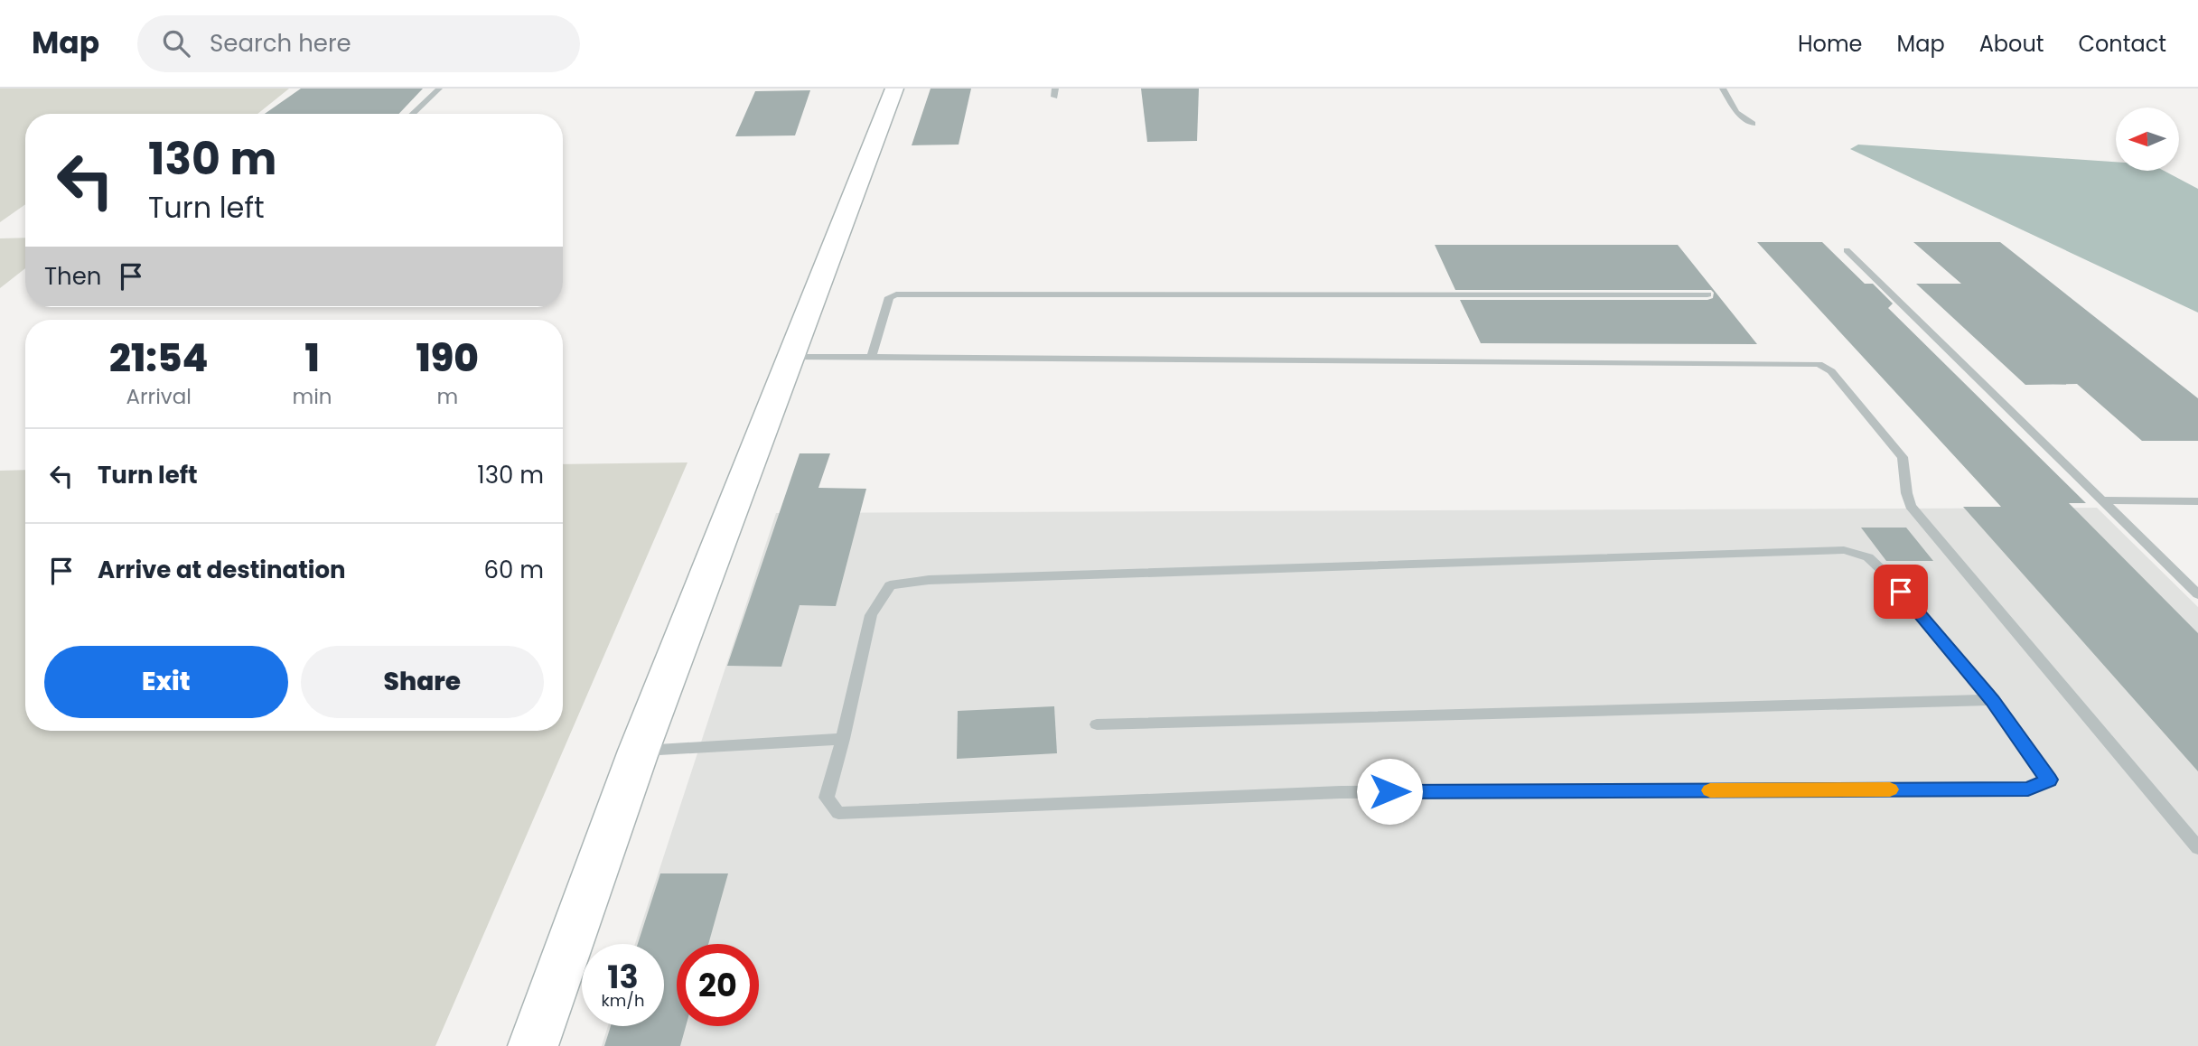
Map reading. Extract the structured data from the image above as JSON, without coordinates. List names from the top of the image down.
{
  "north": "left",
  "page": {
    "header": "Map",
    "search": "Search here",
    "nav": [
      "Home",
      "Map",
      "About",
      "Contact"
    ],
    "turn": ["130 m", "Turn left"],
    "then": "Then",
    "eta": [
      "21:54",
      "Arrival",
      "1",
      "min",
      "190",
      "m"
    ],
    "list": [
      {
        "name": "Turn left",
        "value": "130 m"
      },
      {
        "name": "Arrive at destination",
        "value": "60 m"
      }
    ],
    "buttons": ["Exit", "Share"],
    "speed": "13 km/h",
    "limit": "20"
  }
}
